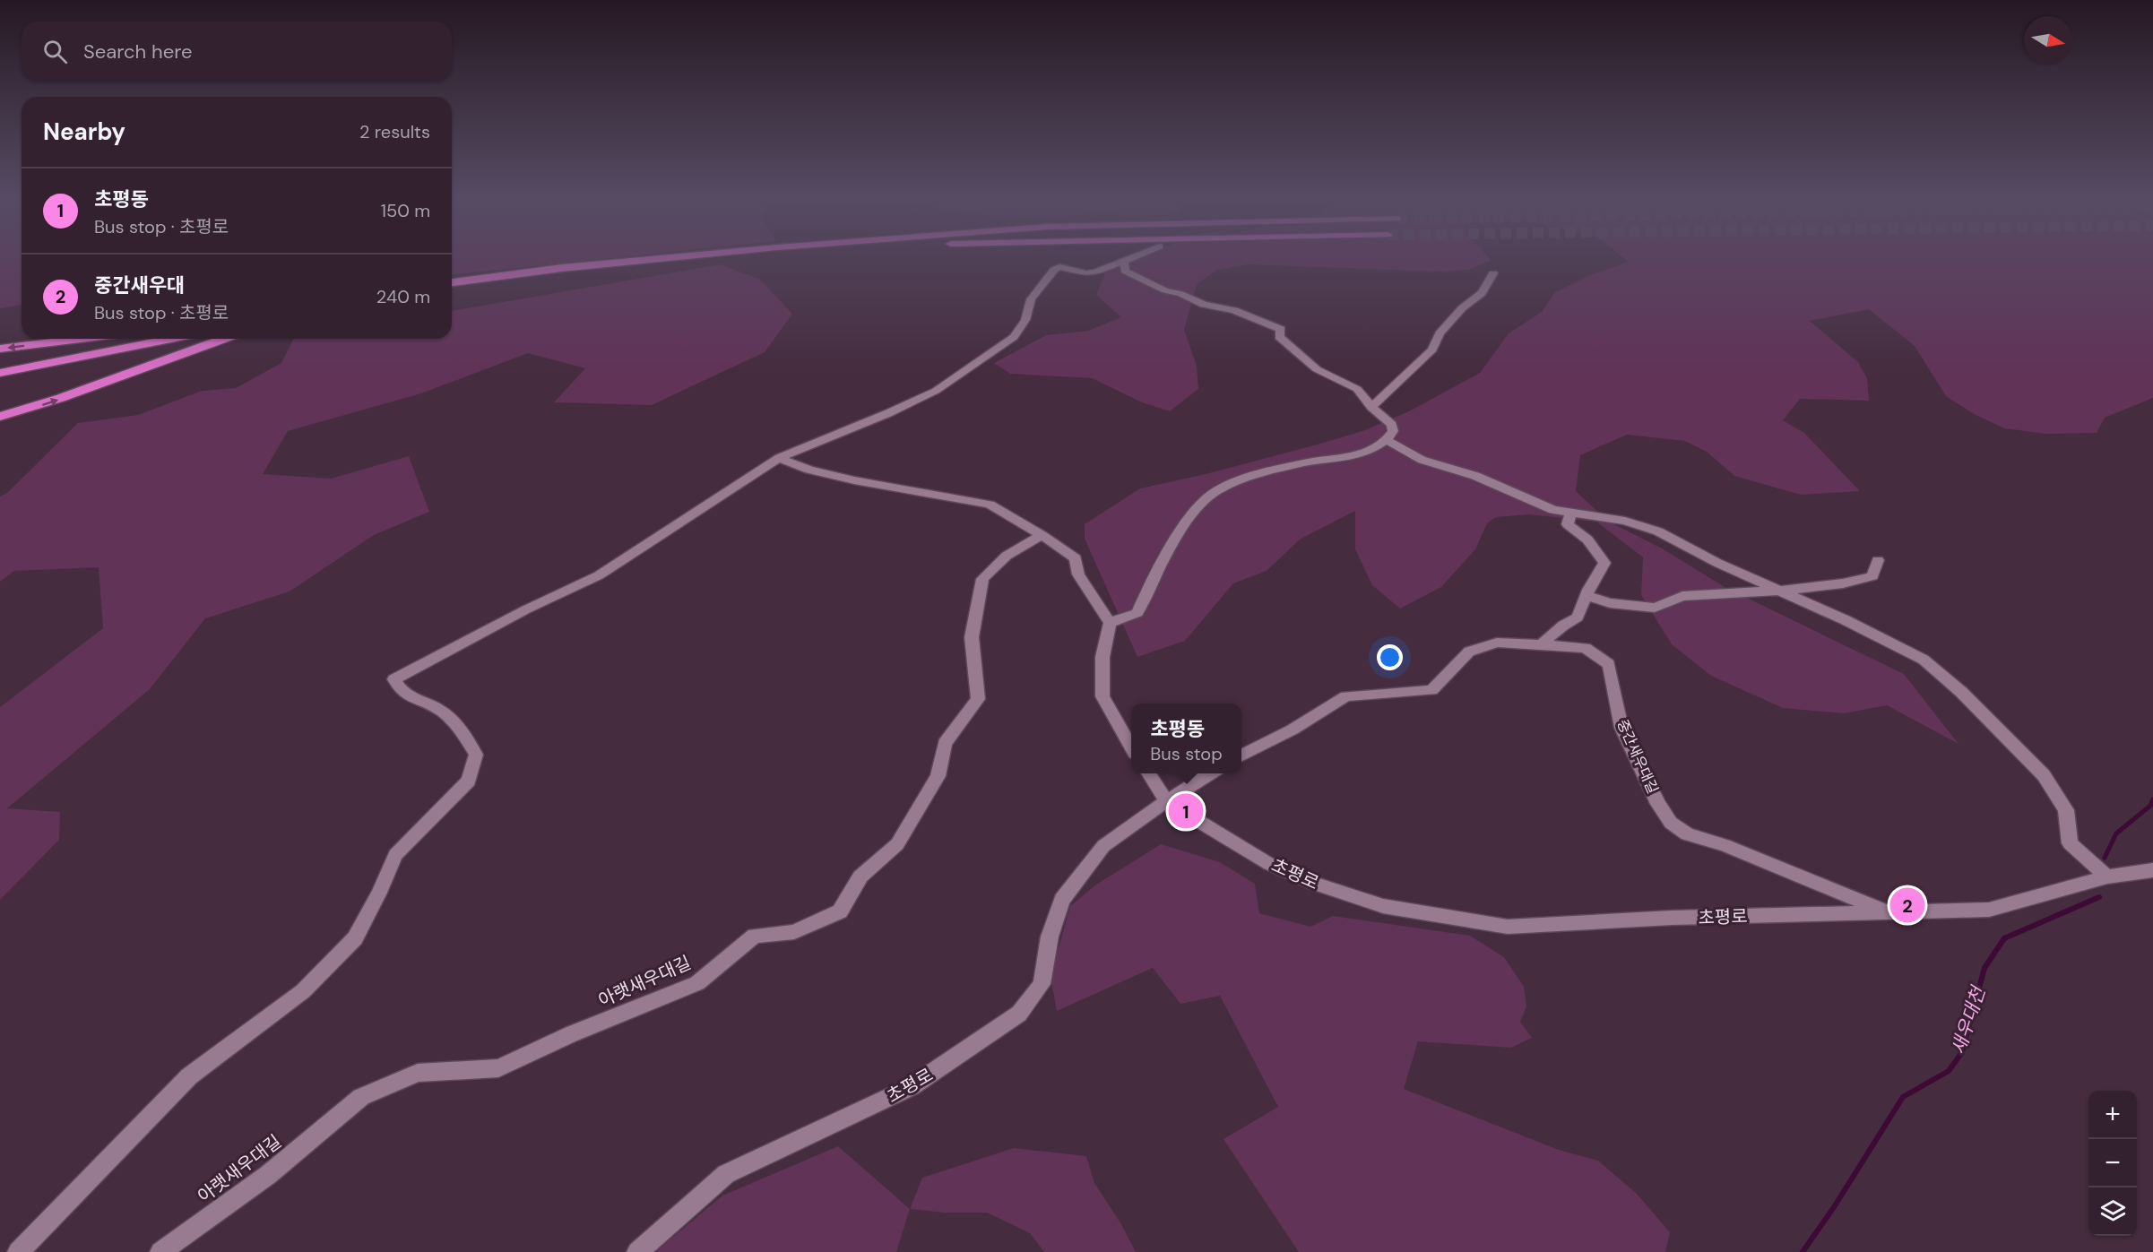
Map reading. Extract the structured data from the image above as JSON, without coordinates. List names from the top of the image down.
{
  "streets": {
    "street": ["중간새우대길", "초평로", "아랫새우대길"]
  },
  "crossings": [
    ["중간새우대길", "초평로"]
  ],
  "water": ["새우대천"],
  "north": "right",
  "page": {
    "search": "Search here",
    "heading": ["Nearby", "2 results"],
    "list": [
      {
        "mark": "1",
        "name": "초평동",
        "note": "Bus stop · 초평로",
        "value": "150 m"
      },
      {
        "mark": "2",
        "name": "중간새우대",
        "note": "Bus stop · 초평로",
        "value": "240 m"
      }
    ],
    "popup": ["초평동", "Bus stop"],
    "pins": ["1", "2"],
    "map_buttons": ["+", "−"]
  }
}
